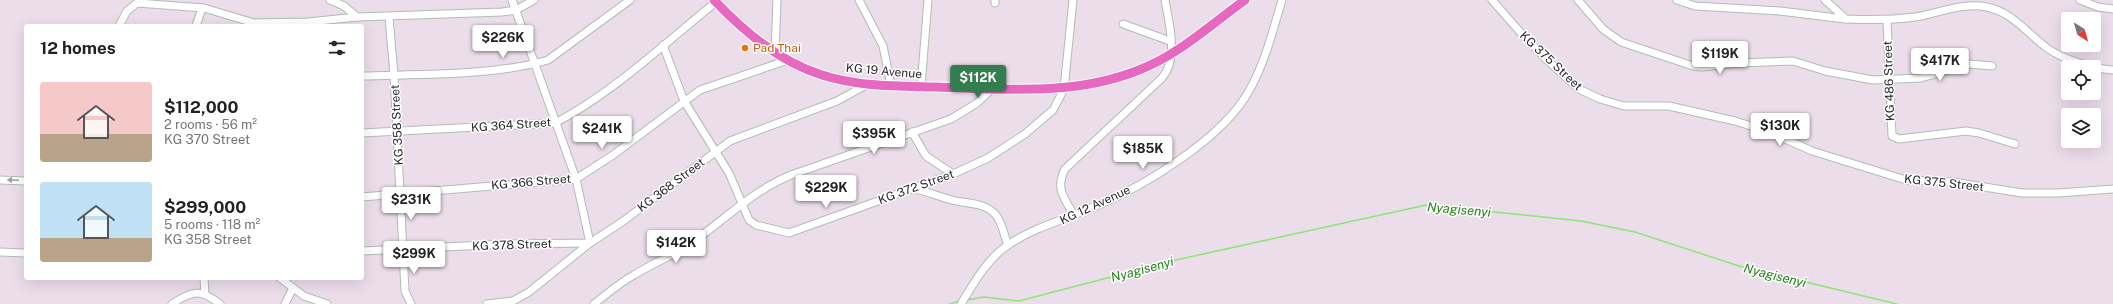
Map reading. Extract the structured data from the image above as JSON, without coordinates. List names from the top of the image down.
{
  "streets": {
    "main road": ["KG 19 Avenue"],
    "street": [
      "KG 375 Street",
      "KG 486 Street",
      "KG 358 Street",
      "KG 364 Street",
      "KG 366 Street",
      "KG 368 Street",
      "KG 372 Street",
      "KG 12 Avenue",
      "KG 378 Street"
    ]
  },
  "crossings": [
    ["KG 19 Avenue", "KG 364 Street"],
    ["KG 19 Avenue", "KG 366 Street"],
    ["KG 19 Avenue", "KG 368 Street"],
    ["KG 19 Avenue", "KG 372 Street"],
    ["KG 358 Street", "KG 364 Street"],
    ["KG 358 Street", "KG 366 Street"],
    ["KG 358 Street", "KG 378 Street"],
    ["KG 364 Street", "KG 372 Street"],
    ["KG 366 Street", "KG 372 Street"],
    ["KG 368 Street", "KG 372 Street"],
    ["KG 368 Street", "KG 378 Street"]
  ],
  "water": ["Nyagisenyi"],
  "places": ["Pad Thai"],
  "north": "bottom right",
  "page": {
    "heading": "12 homes",
    "price": [
      "$226K",
      "$119K",
      "$417K",
      "$112K",
      "$130K",
      "$241K",
      "$395K",
      "$185K",
      "$229K",
      "$231K",
      "$142K",
      "$299K"
    ],
    "list": [
      {
        "name": "$112,000",
        "note": "2 rooms · 56 m² · KG 370 Street"
      },
      {
        "name": "$299,000",
        "note": "5 rooms · 118 m² · KG 358 Street"
      }
    ]
  }
}
